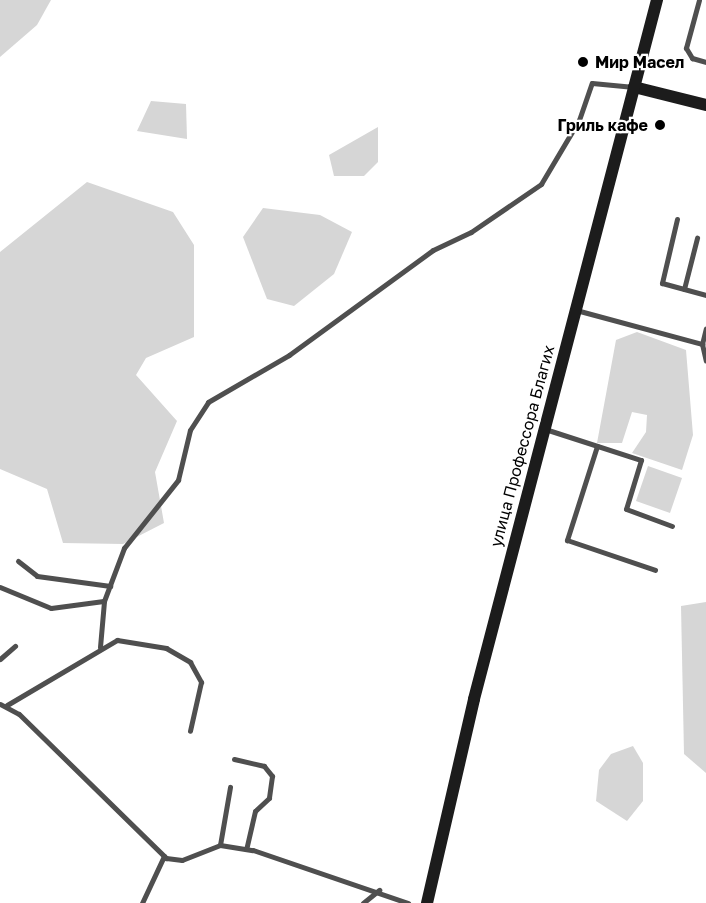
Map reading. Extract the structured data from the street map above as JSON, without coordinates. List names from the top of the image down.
{
  "streets": {
    "main road": ["улица Профессора Благих"]
  },
  "places": ["Мир Масел", "Гриль кафе"]
}
